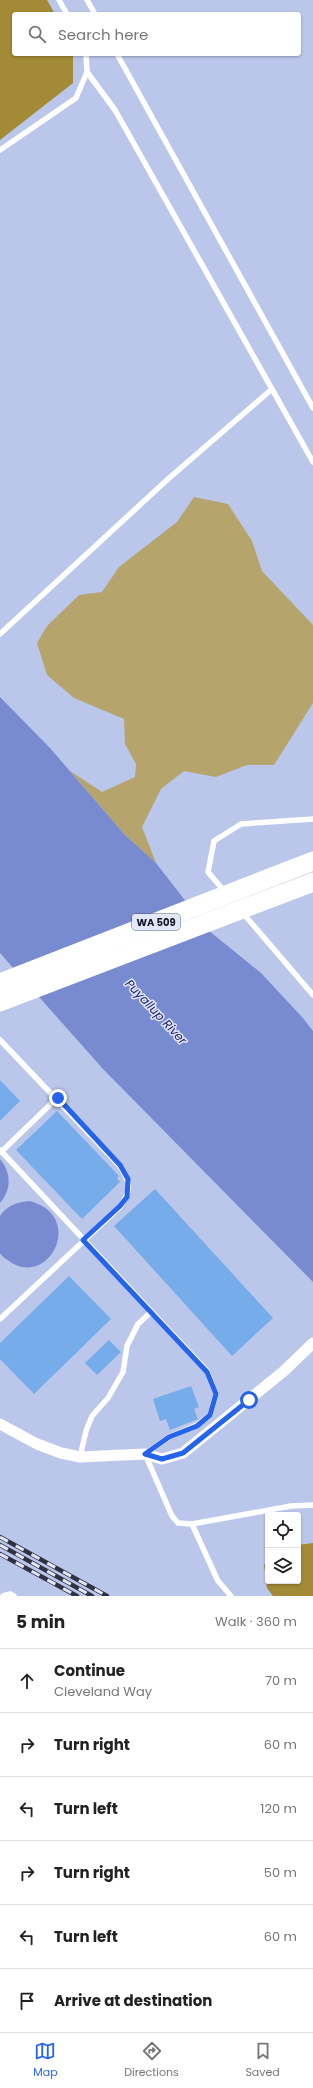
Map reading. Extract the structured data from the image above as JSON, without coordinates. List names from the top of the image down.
{
  "streets": {
    "highway": ["WA 509"]
  },
  "water": ["Puyallup River"],
  "page": {
    "search": "Search here",
    "heading": ["5 min", "Walk · 360 m"],
    "list": [
      ["Continue", "Cleveland Way", "70 m"],
      ["Turn right", "60 m"],
      ["Turn left", "120 m"],
      ["Turn right", "50 m"],
      ["Turn left", "60 m"],
      "Arrive at destination"
    ],
    "nav": ["Map", "Directions", "Saved"]
  }
}
